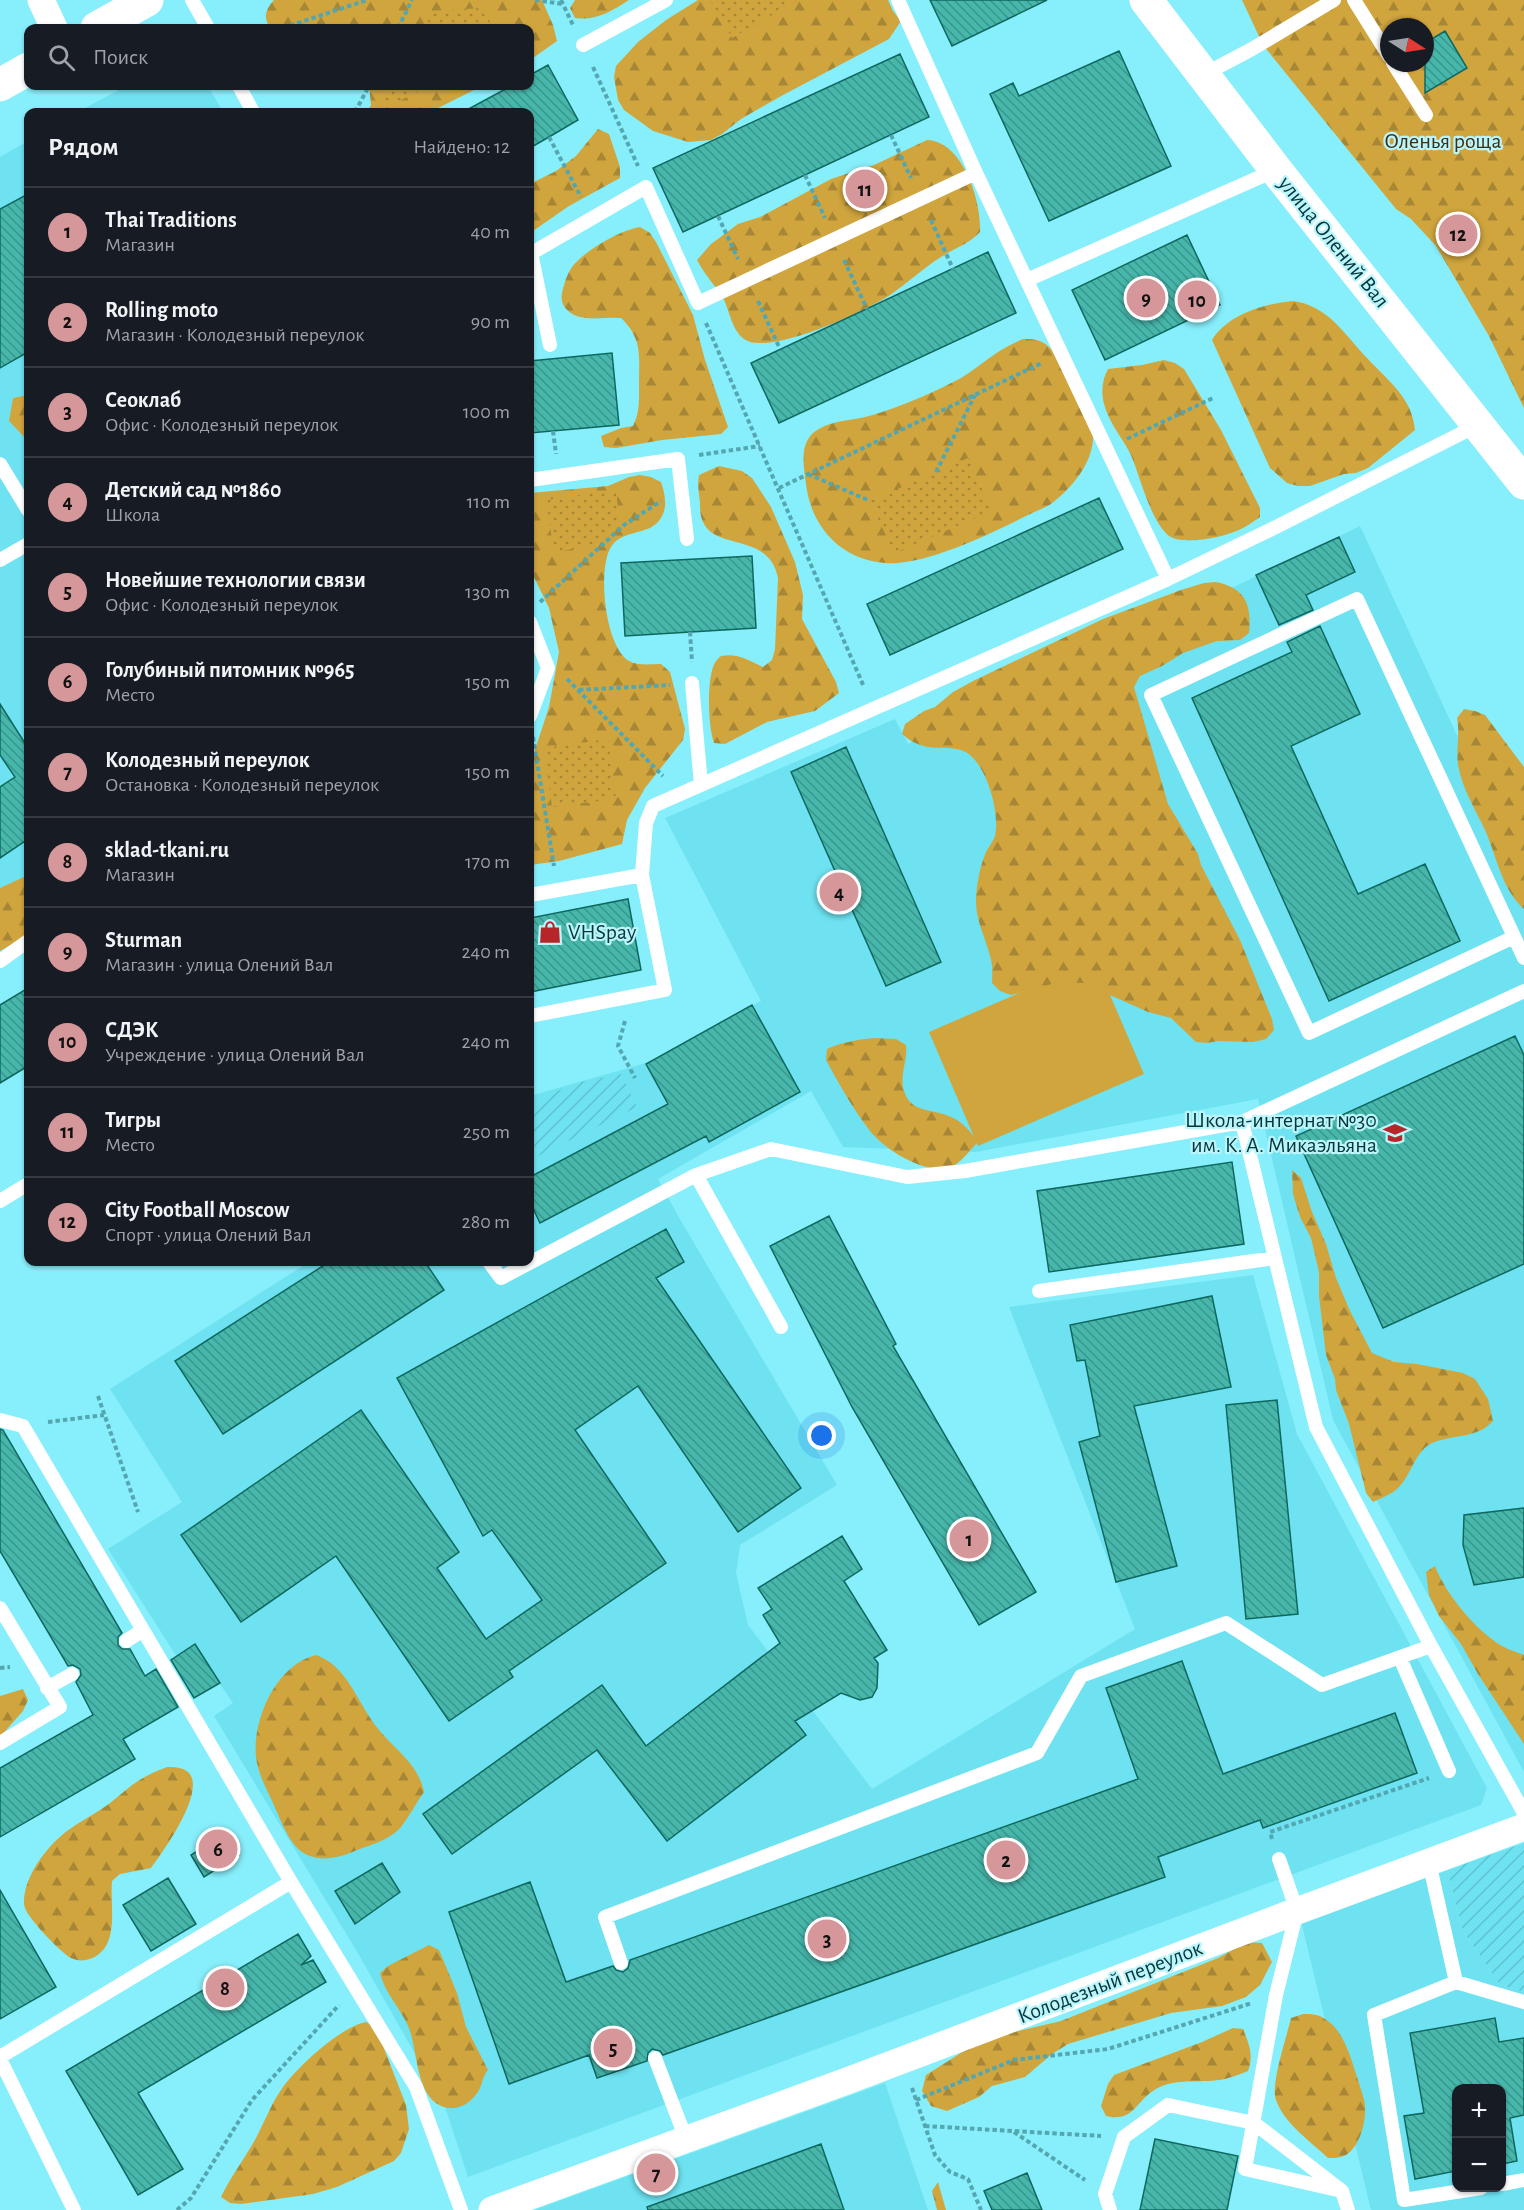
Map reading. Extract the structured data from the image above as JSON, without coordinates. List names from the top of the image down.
{
  "streets": {
    "main road": ["улица Олений Вал"],
    "street": ["Колодезный переулок"]
  },
  "parks": ["Оленья роща"],
  "places": {
    "shop": ["VHSpay"],
    "school or university": ["Школа-интернат №30 им. К. А. Микаэльяна"]
  },
  "north": "right",
  "page": {
    "search": "Поиск",
    "heading": ["Рядом", "Найдено: 12"],
    "pins": [
      "11",
      "12",
      "9",
      "10",
      "4",
      "1",
      "6",
      "2",
      "3",
      "8",
      "5",
      "7"
    ],
    "list": [
      {
        "mark": "1",
        "name": "Thai Traditions",
        "note": "Магазин",
        "value": "40 m"
      },
      {
        "mark": "2",
        "name": "Rolling moto",
        "note": "Магазин · Колодезный переулок",
        "value": "90 m"
      },
      {
        "mark": "3",
        "name": "Сеоклаб",
        "note": "Офис · Колодезный переулок",
        "value": "100 m"
      },
      {
        "mark": "4",
        "name": "Детский сад №1860",
        "note": "Школа",
        "value": "110 m"
      },
      {
        "mark": "5",
        "name": "Новейшие технологии связи",
        "note": "Офис · Колодезный переулок",
        "value": "130 m"
      },
      {
        "mark": "6",
        "name": "Голубиный питомник №965",
        "note": "Место",
        "value": "150 m"
      },
      {
        "mark": "7",
        "name": "Колодезный переулок",
        "note": "Остановка · Колодезный переулок",
        "value": "150 m"
      },
      {
        "mark": "8",
        "name": "sklad-tkani.ru",
        "note": "Магазин",
        "value": "170 m"
      },
      {
        "mark": "9",
        "name": "Sturman",
        "note": "Магазин · улица Олений Вал",
        "value": "240 m"
      },
      {
        "mark": "10",
        "name": "СДЭК",
        "note": "Учреждение · улица Олений Вал",
        "value": "240 m"
      },
      {
        "mark": "11",
        "name": "Тигры",
        "note": "Место",
        "value": "250 m"
      },
      {
        "mark": "12",
        "name": "City Football Moscow",
        "note": "Спорт · улица Олений Вал",
        "value": "280 m"
      }
    ],
    "map_buttons": ["+", "−"]
  }
}
